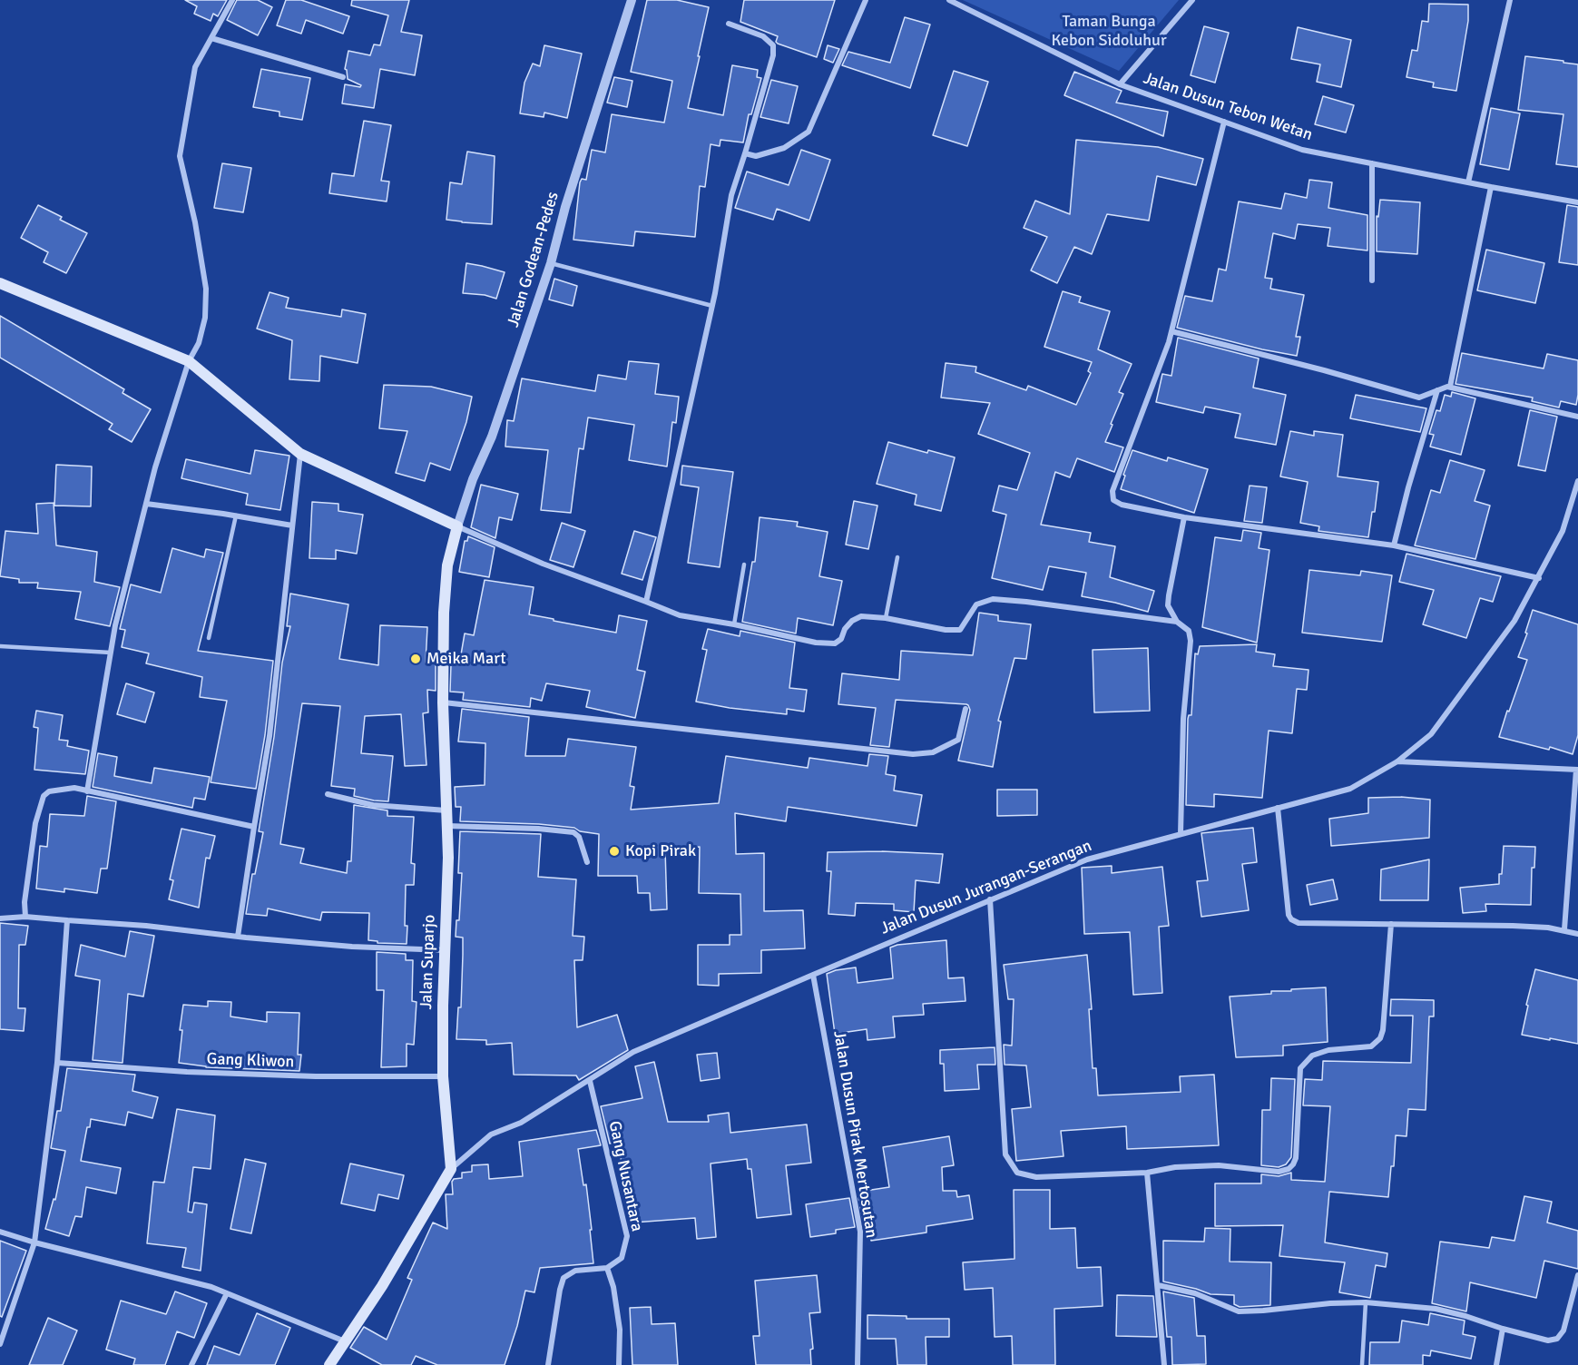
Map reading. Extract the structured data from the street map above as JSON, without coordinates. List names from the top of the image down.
{
  "streets": {
    "main road": ["Jalan Suparjo"],
    "street": [
      "Jalan Dusun Tebon Wetan",
      "Jalan Godean-Pedes",
      "Jalan Dusun Jurangan-Serangan",
      "Gang Kliwon",
      "Jalan Dusun Pirak Mertosutan",
      "Gang Nusantara"
    ]
  },
  "crossings": [
    ["Jalan Godean-Pedes", "Jalan Suparjo"],
    ["Jalan Dusun Jurangan-Serangan", "Jalan Suparjo"],
    ["Jalan Dusun Jurangan-Serangan", "Jalan Dusun Pirak Mertosutan"],
    ["Jalan Dusun Jurangan-Serangan", "Gang Nusantara"],
    ["Jalan Suparjo", "Gang Kliwon"]
  ],
  "parks": ["Taman Bunga Kebon Sidoluhur"],
  "places": ["Meika Mart", "Kopi Pirak"]
}
